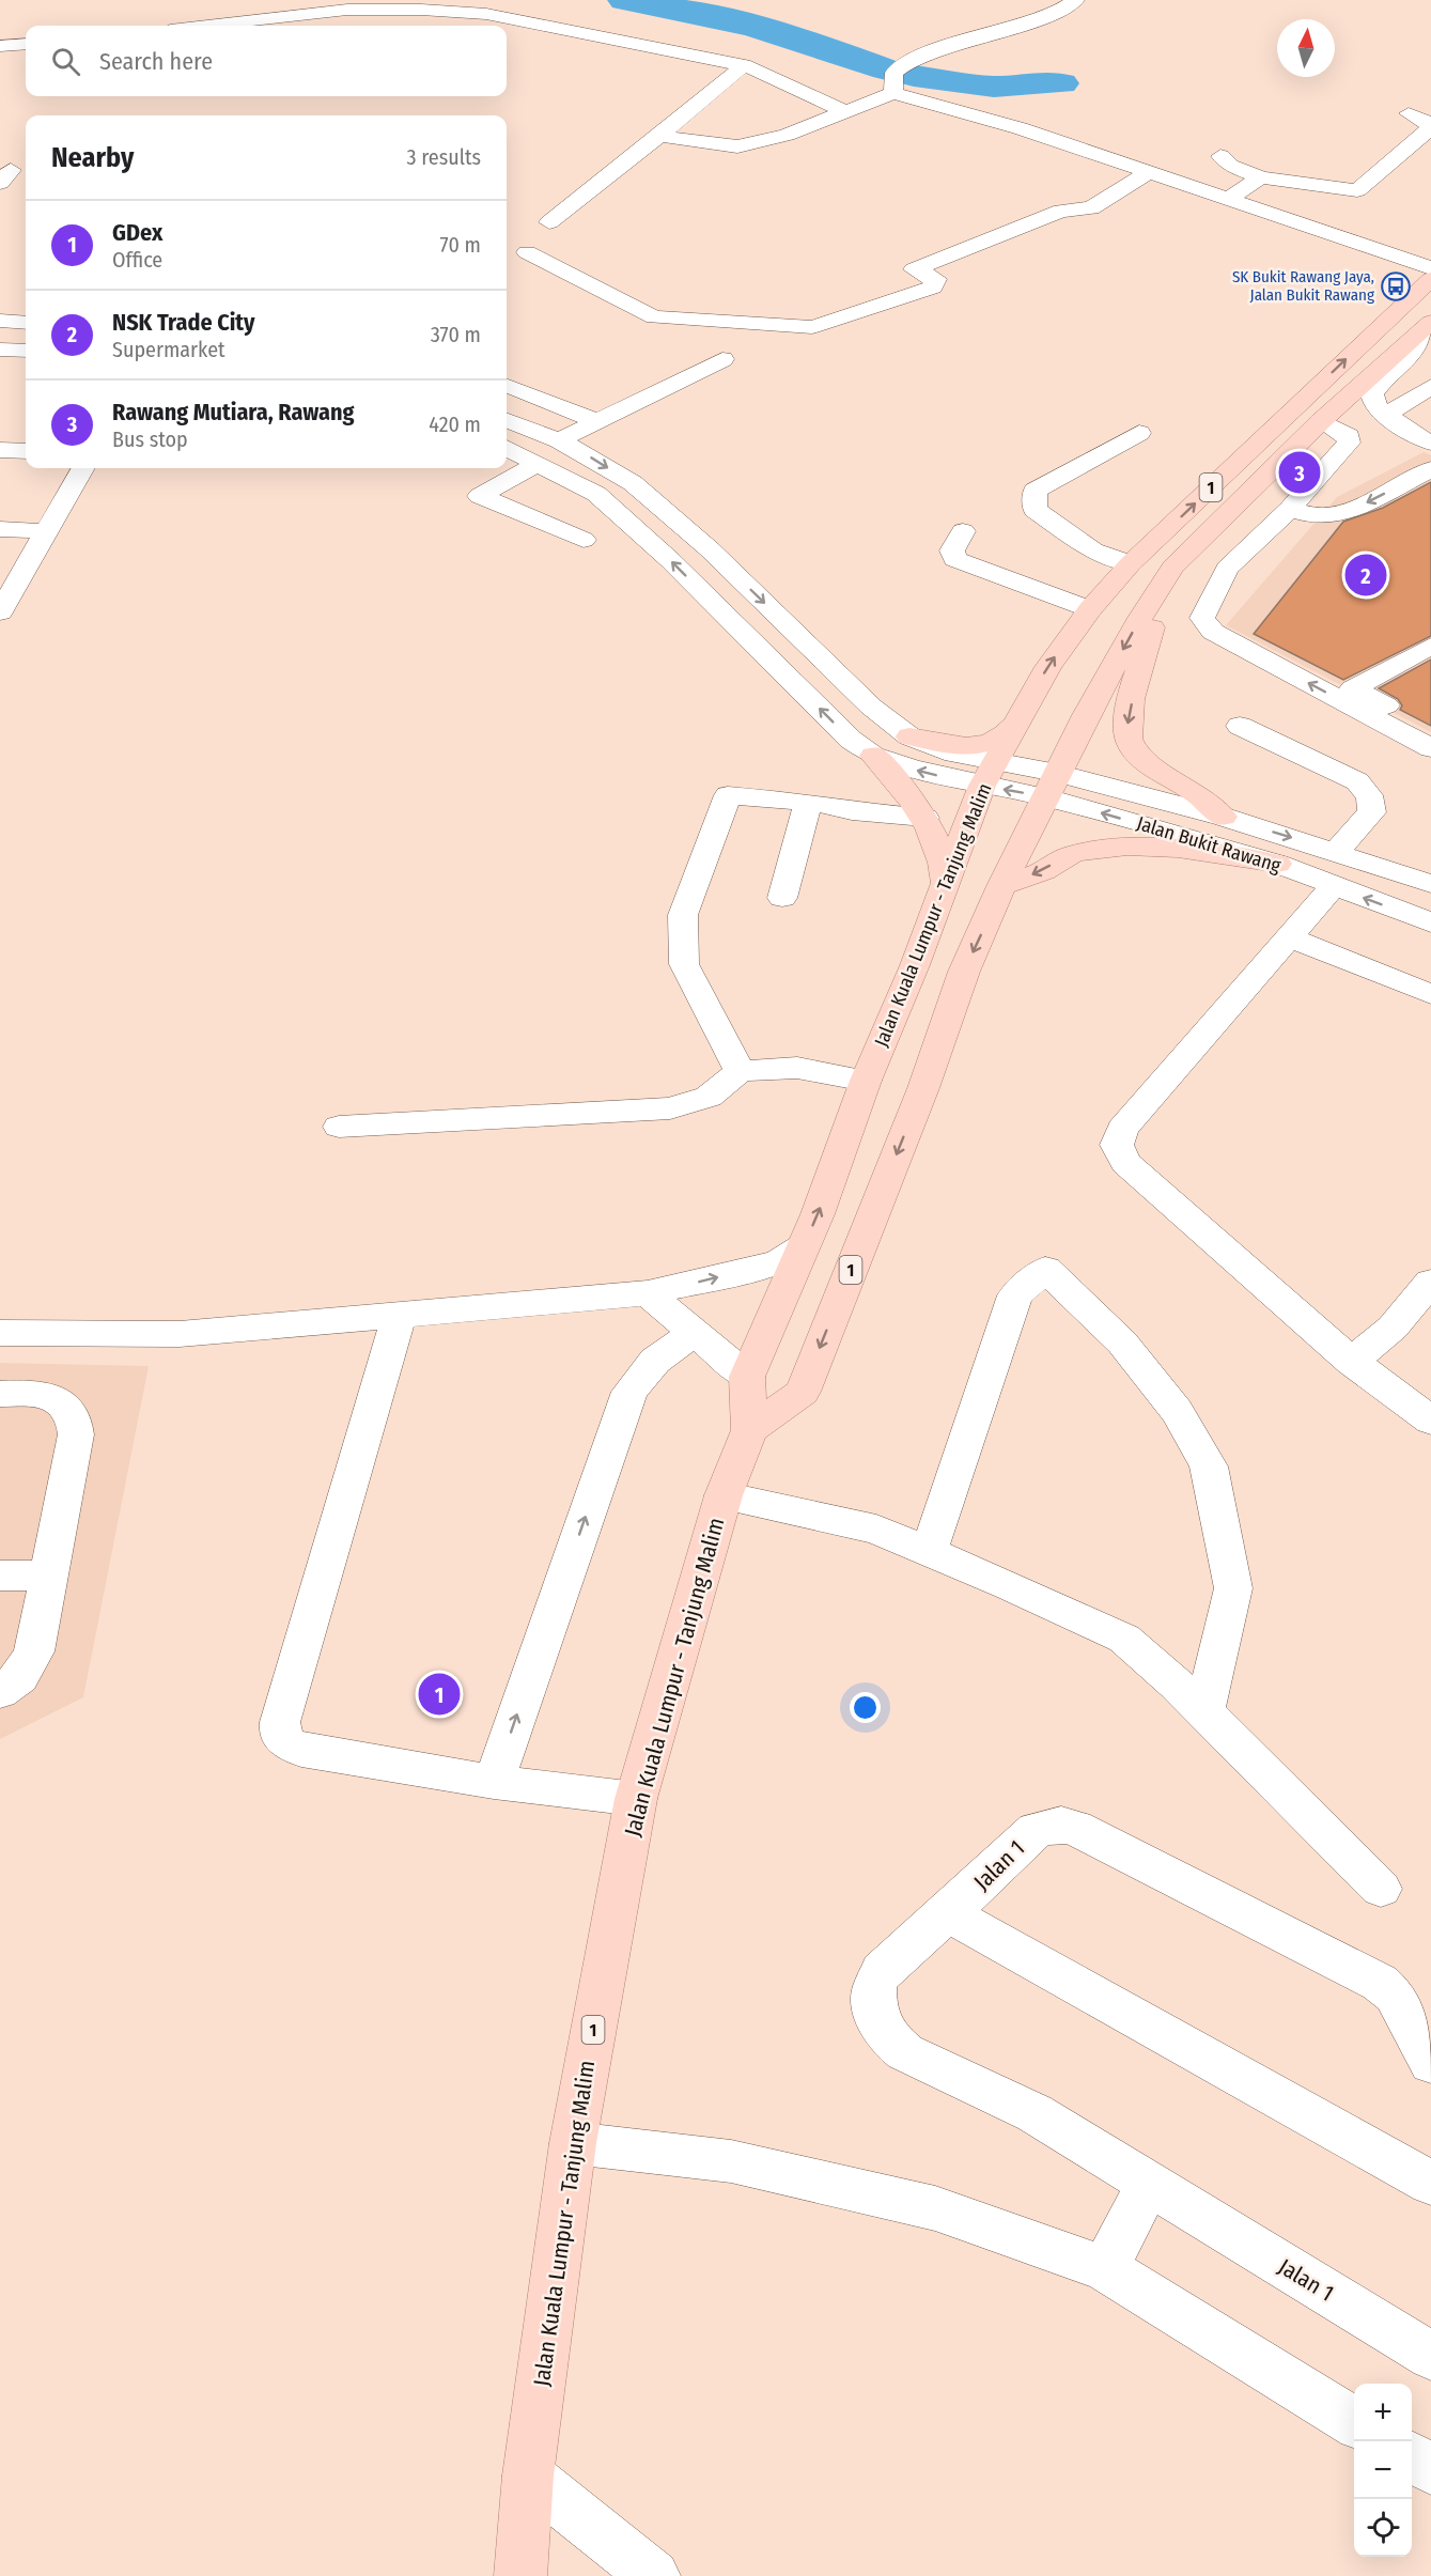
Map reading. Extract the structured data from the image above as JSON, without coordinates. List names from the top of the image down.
{
  "streets": {
    "main road": ["1", "Jalan Kuala Lumpur - Tanjung Malim"],
    "street": ["Jalan Bukit Rawang", "Jalan 1"]
  },
  "crossings": [
    ["1", "Jalan Bukit Rawang"],
    ["1", "Jalan Kuala Lumpur - Tanjung Malim"],
    ["Jalan Bukit Rawang", "Jalan Kuala Lumpur - Tanjung Malim"]
  ],
  "places": {
    "bus stop": ["SK Bukit Rawang Jaya, Jalan Bukit Rawang"]
  },
  "north": "top",
  "page": {
    "search": "Search here",
    "heading": ["Nearby", "3 results"],
    "list": [
      {
        "mark": "1",
        "name": "GDex",
        "note": "Office",
        "value": "70 m"
      },
      {
        "mark": "2",
        "name": "NSK Trade City",
        "note": "Supermarket",
        "value": "370 m"
      },
      {
        "mark": "3",
        "name": "Rawang Mutiara, Rawang",
        "note": "Bus stop",
        "value": "420 m"
      }
    ],
    "pins": ["3", "2", "1"],
    "map_buttons": ["+", "−"]
  }
}
